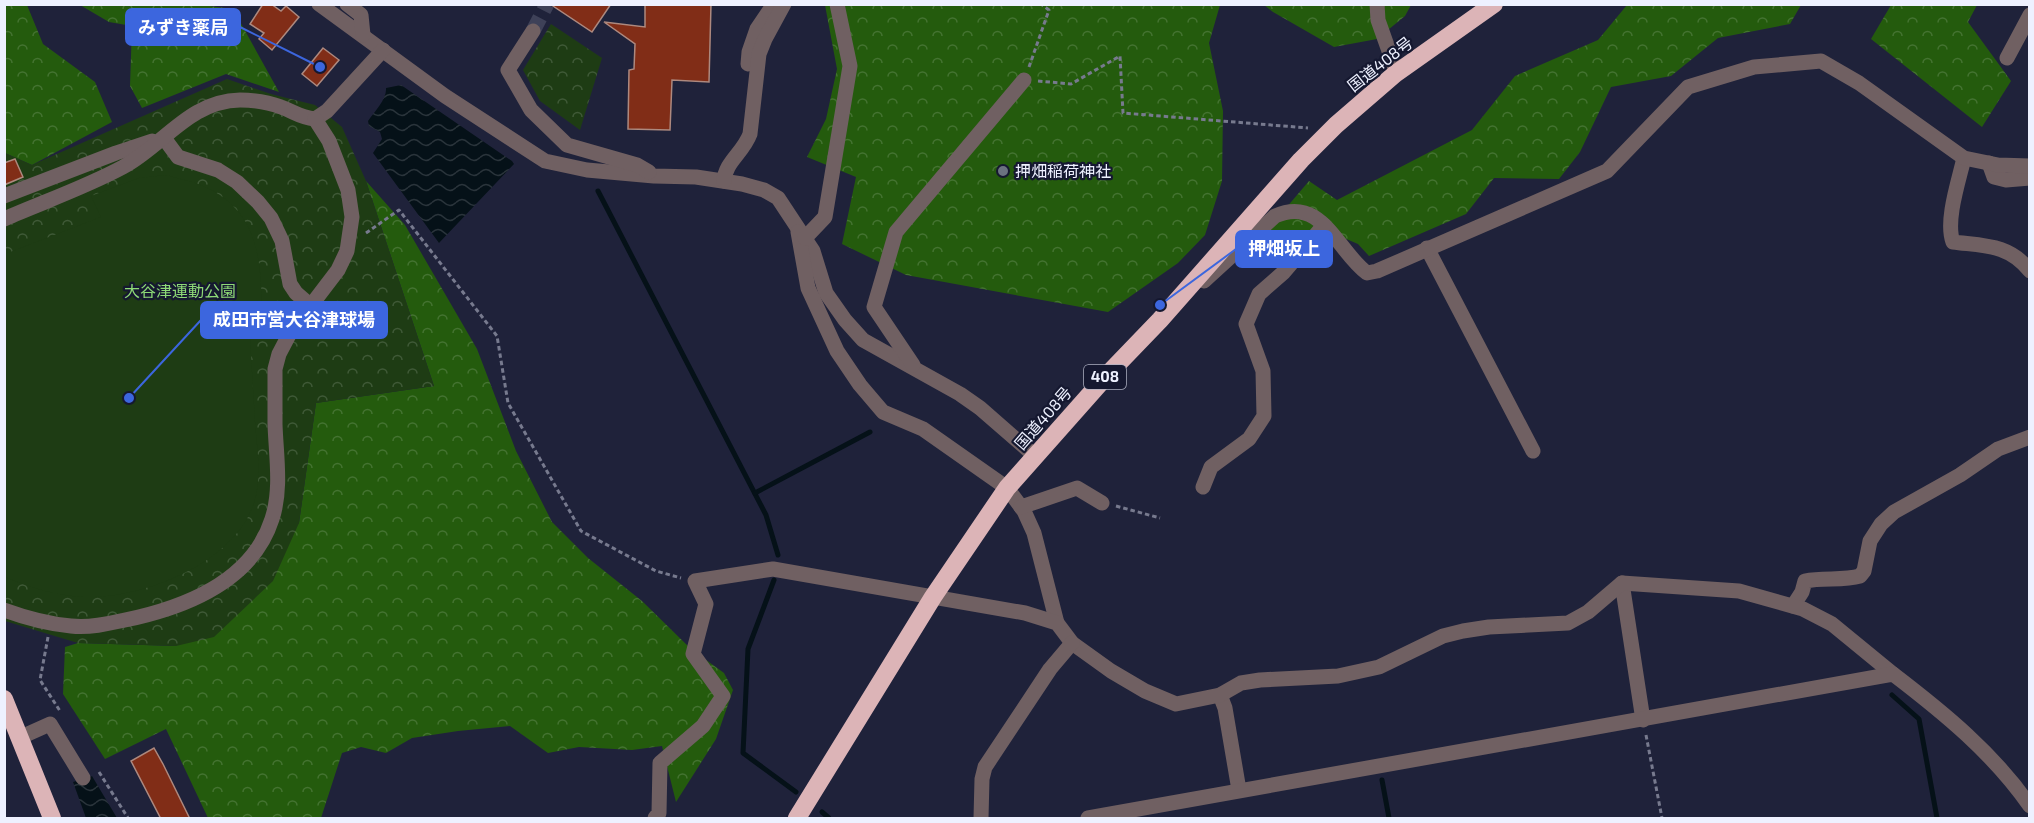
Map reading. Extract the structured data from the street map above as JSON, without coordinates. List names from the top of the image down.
{
  "streets": {
    "highway": ["国道408号", "408"]
  },
  "parks": ["大谷津運動公園"],
  "places": [
    "みずき薬局",
    "押畑稲荷神社",
    "押畑坂上",
    "成田市営大谷津球場"
  ]
}
